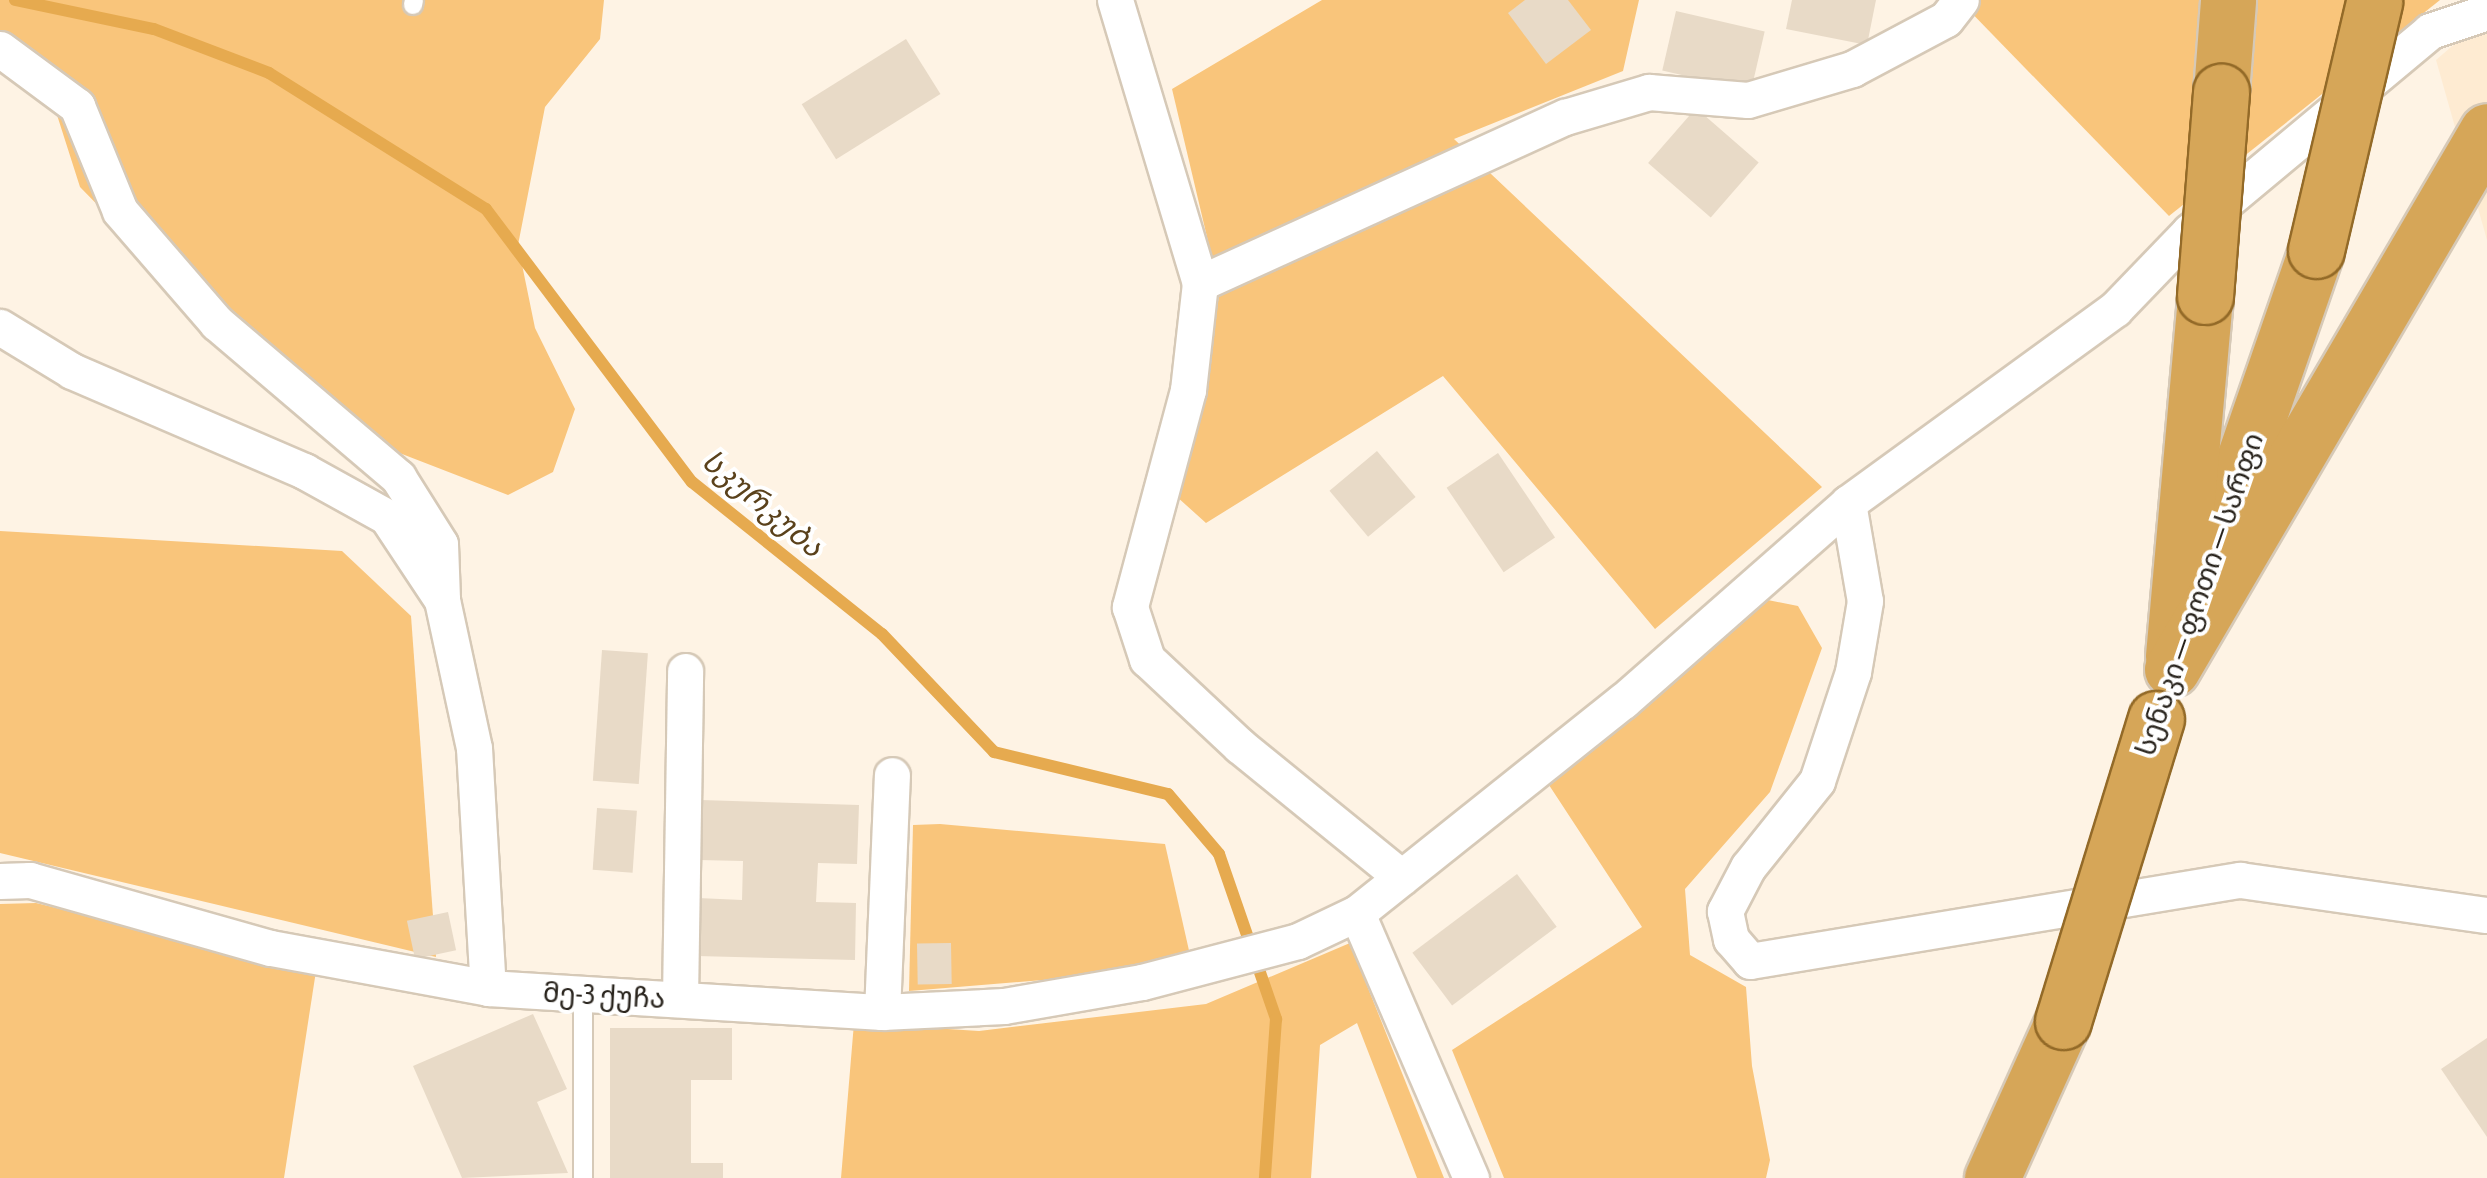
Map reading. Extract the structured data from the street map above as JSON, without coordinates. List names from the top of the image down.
{
  "streets": {
    "highway": ["სენაკი — ფოთი — სარფი"],
    "street": ["მე-3 ქუჩა"]
  },
  "water": ["სკურკუბა"]
}
